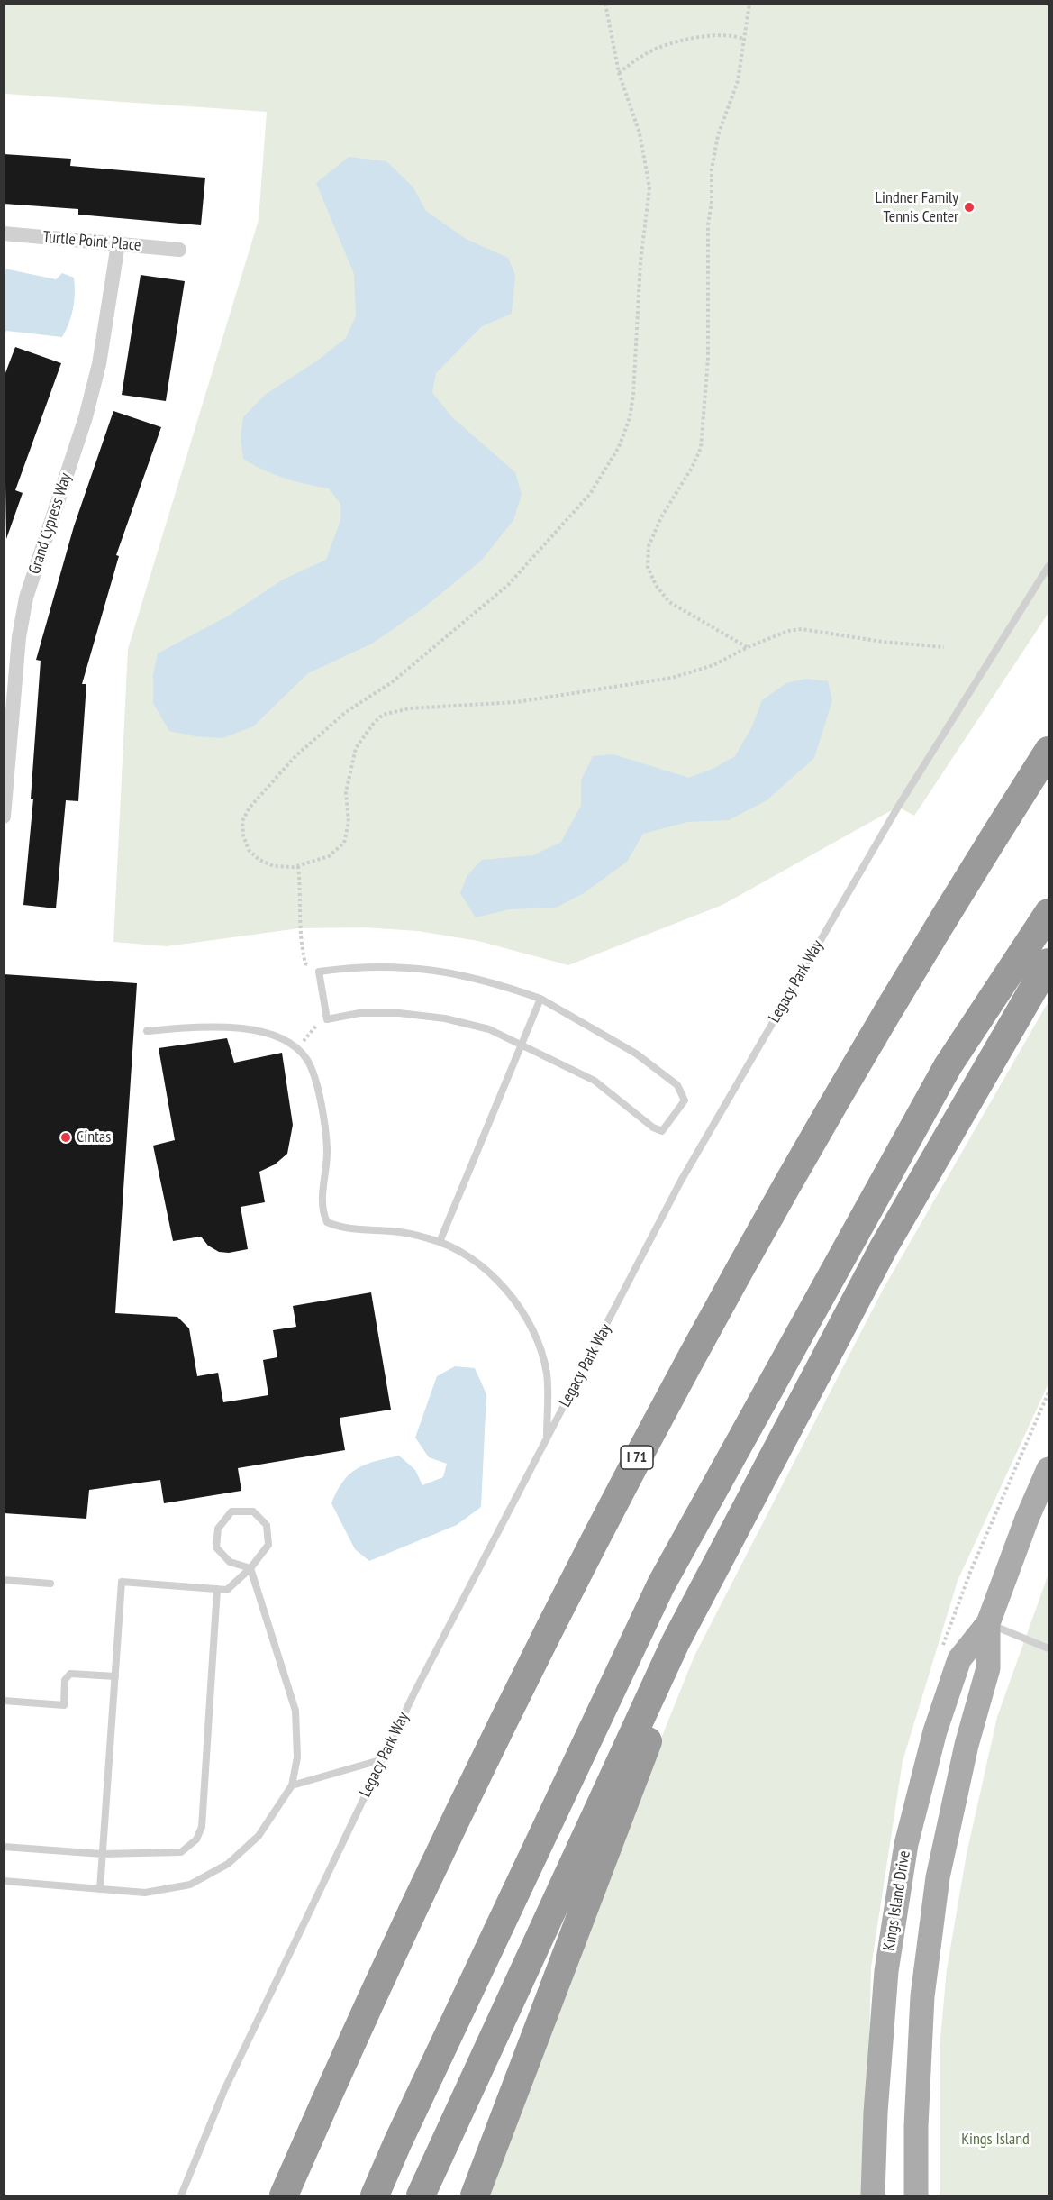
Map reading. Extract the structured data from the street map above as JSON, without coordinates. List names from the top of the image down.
{
  "streets": {
    "highway": ["I 71"],
    "main road": ["Kings Island Drive"],
    "street": ["Turtle Point Place", "Grand Cypress Way"],
    "lane": ["Legacy Park Way"]
  },
  "crossings": [
    ["Turtle Point Place", "Grand Cypress Way"]
  ],
  "parks": ["Kings Island"],
  "places": ["Lindner Family Tennis Center", "Cintas"]
}
